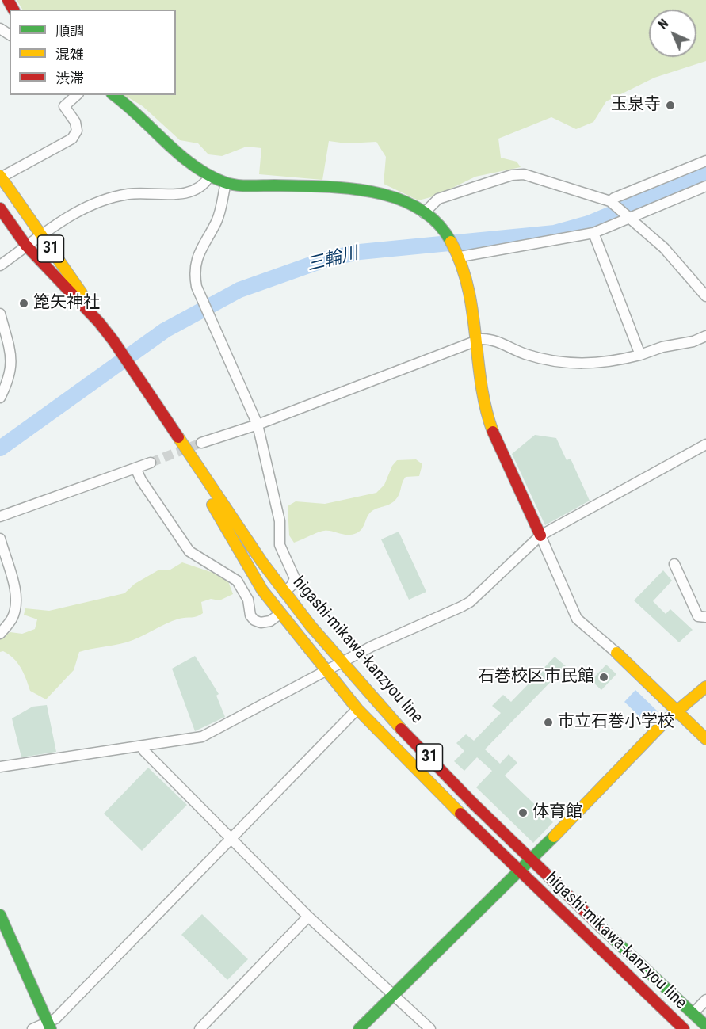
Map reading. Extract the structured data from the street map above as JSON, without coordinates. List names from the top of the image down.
{
  "streets": {
    "main road": ["31", "higashi-mikawa-kanzyou line"]
  },
  "water": ["三輪川"],
  "places": [
    "玉泉寺",
    "箆矢神社",
    "石巻校区市民館",
    "市立石巻小学校",
    "体育館"
  ],
  "legend": ["順調", "混雑", "渋滞"],
  "north": "top left"
}
